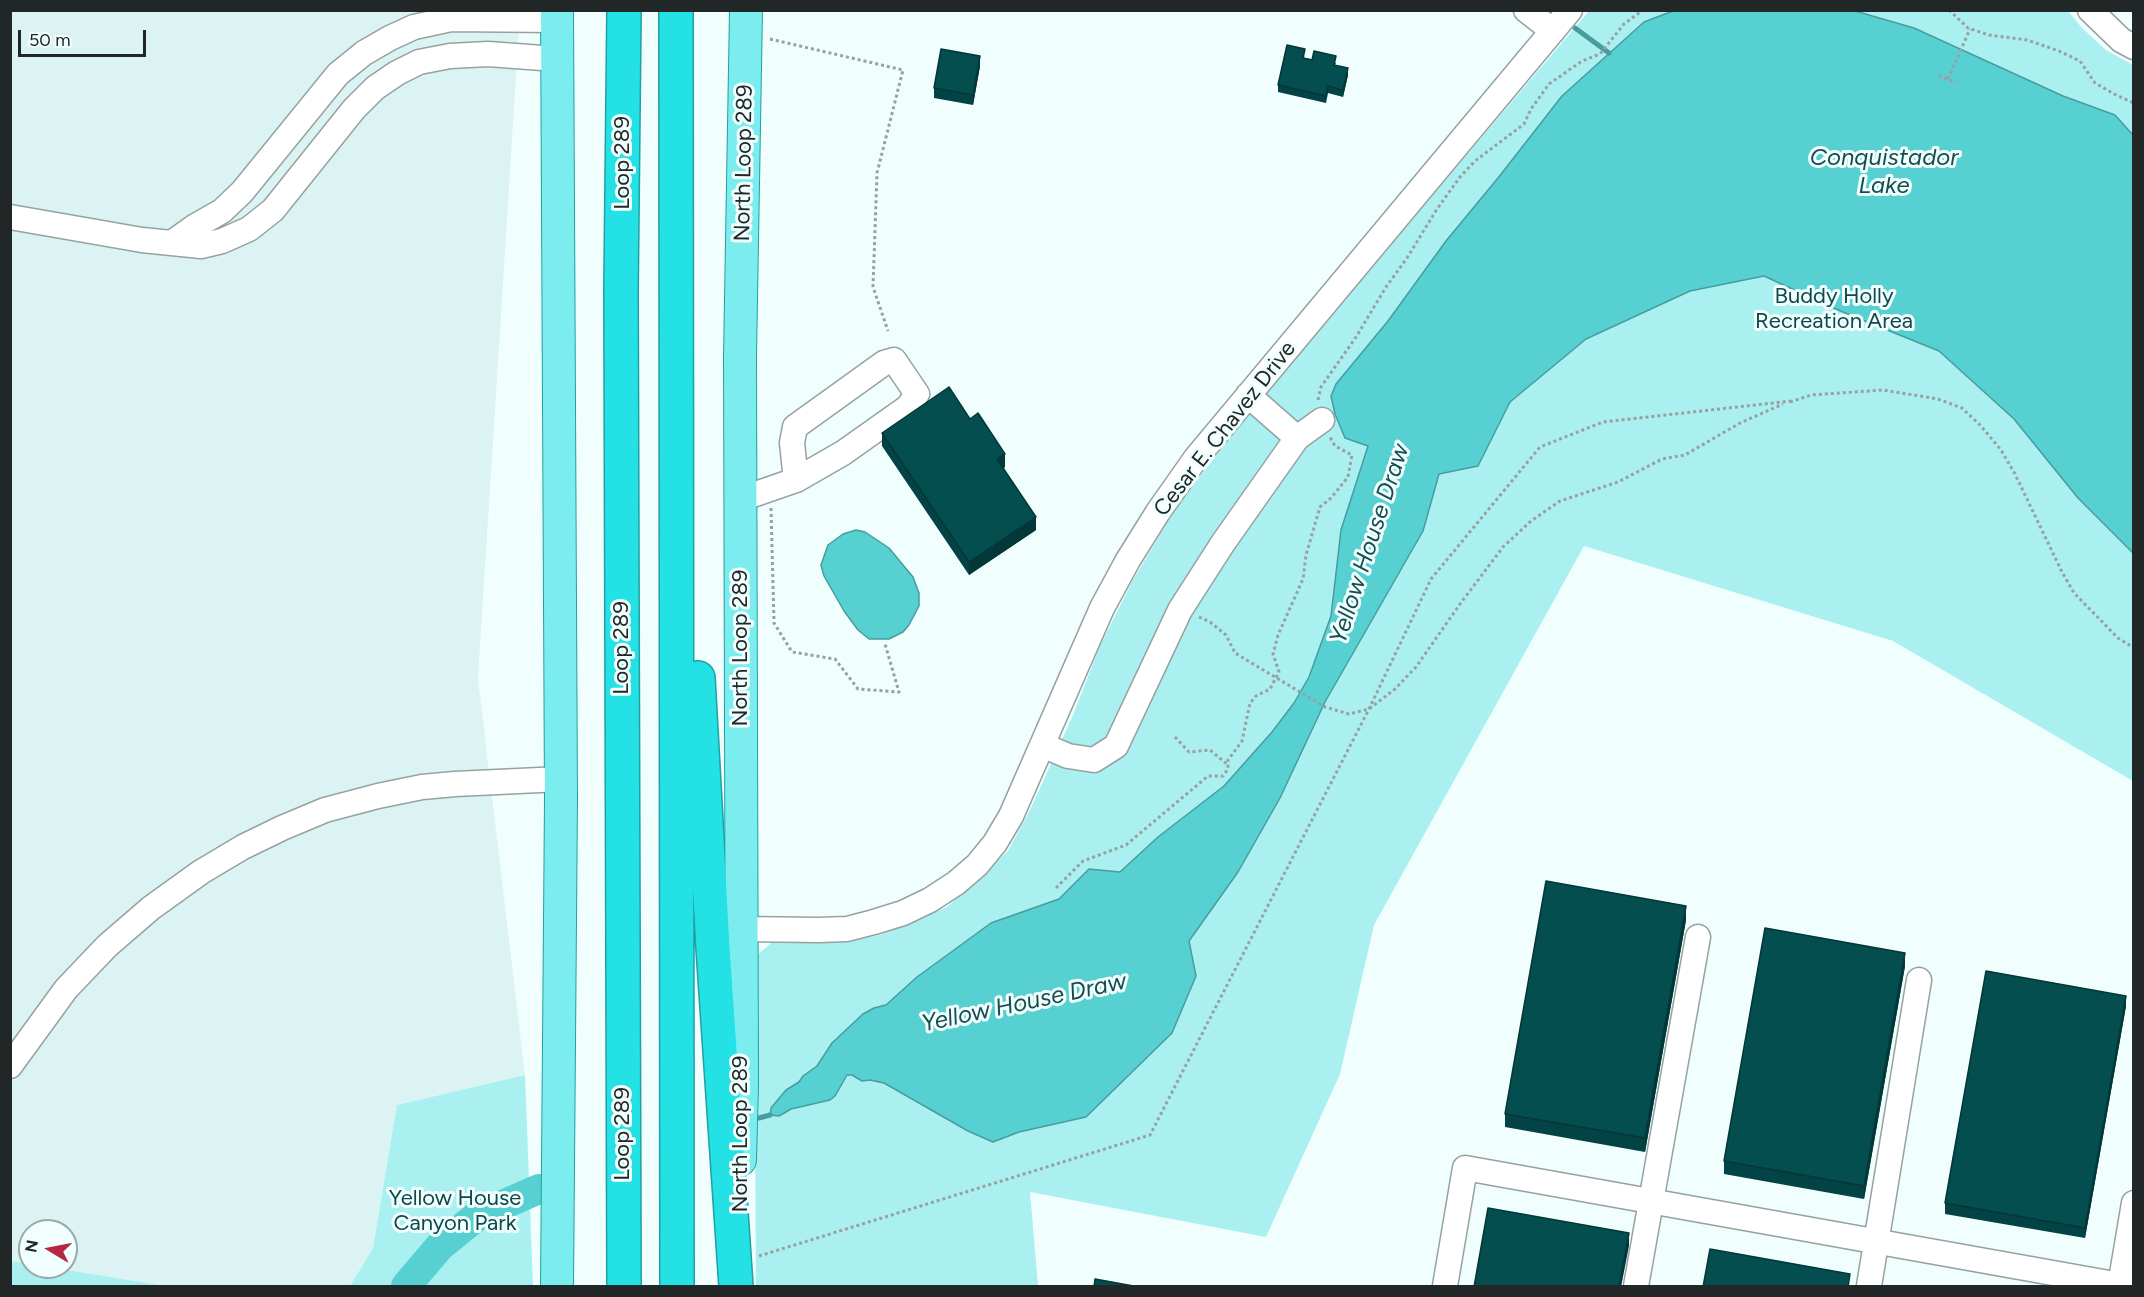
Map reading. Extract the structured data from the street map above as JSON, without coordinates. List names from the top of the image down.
{
  "streets": {
    "highway": ["Loop 289"],
    "main road": ["North Loop 289"],
    "street": ["Cesar E. Chavez Drive"]
  },
  "crossings": [
    ["North Loop 289", "Cesar E. Chavez Drive"]
  ],
  "water": ["Conquistador Lake", "Yellow House Draw"],
  "parks": ["Buddy Holly Recreation Area", "Yellow House Canyon Park"],
  "scale_bar": "50 m",
  "north": "left"
}
